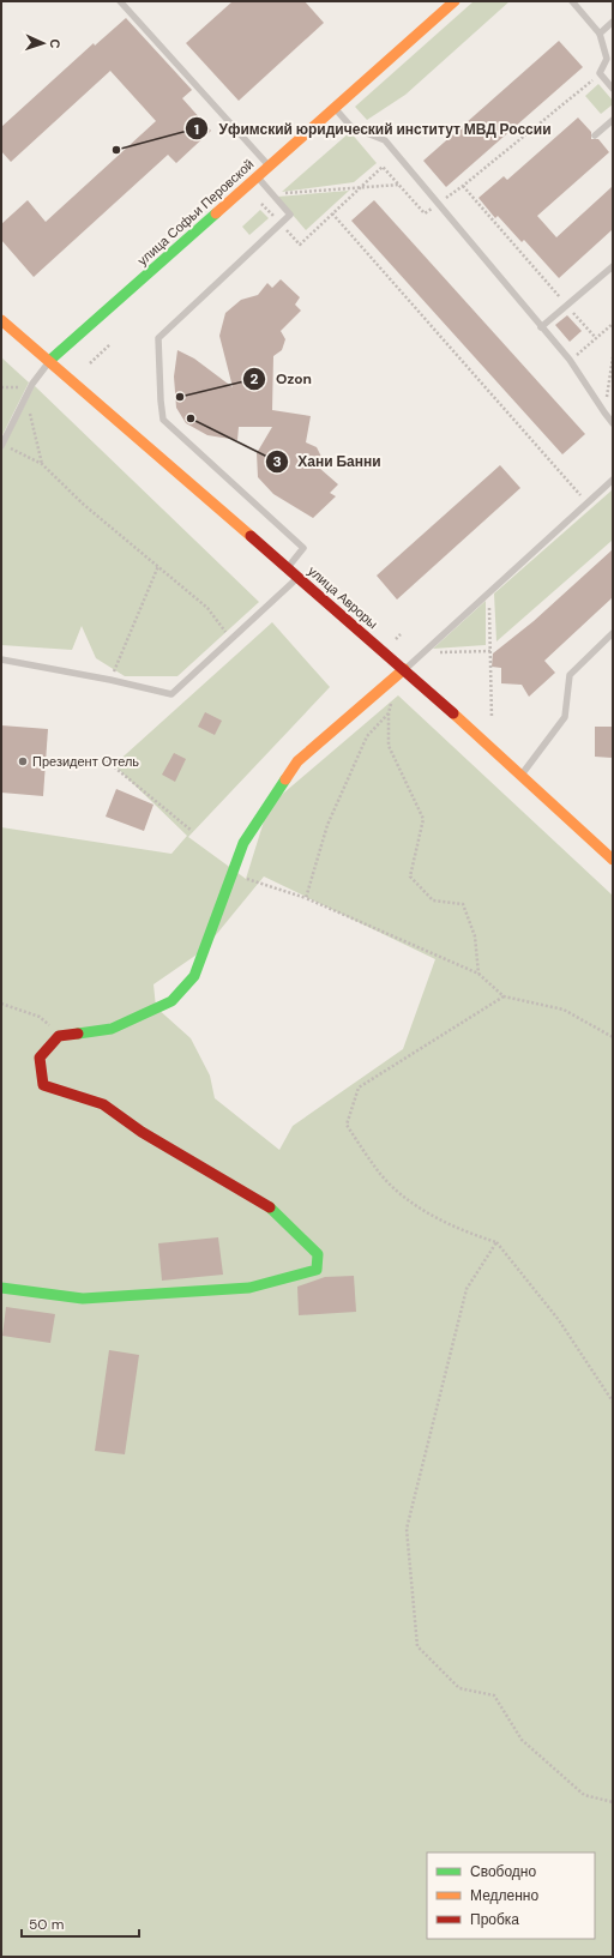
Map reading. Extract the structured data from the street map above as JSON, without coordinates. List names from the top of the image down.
{
  "streets": {
    "street": ["улица Софьи Перовской", "улица Авроры"]
  },
  "crossings": [
    ["улица Софьи Перовской", "улица Авроры"]
  ],
  "places": [
    "Уфимский юридический институт МВД России",
    "Ozon",
    "Хани Банни",
    "Президент Отель"
  ],
  "legend": ["Свободно", "Медленно", "Пробка"],
  "scale_bar": "50 m",
  "north": "right"
}
